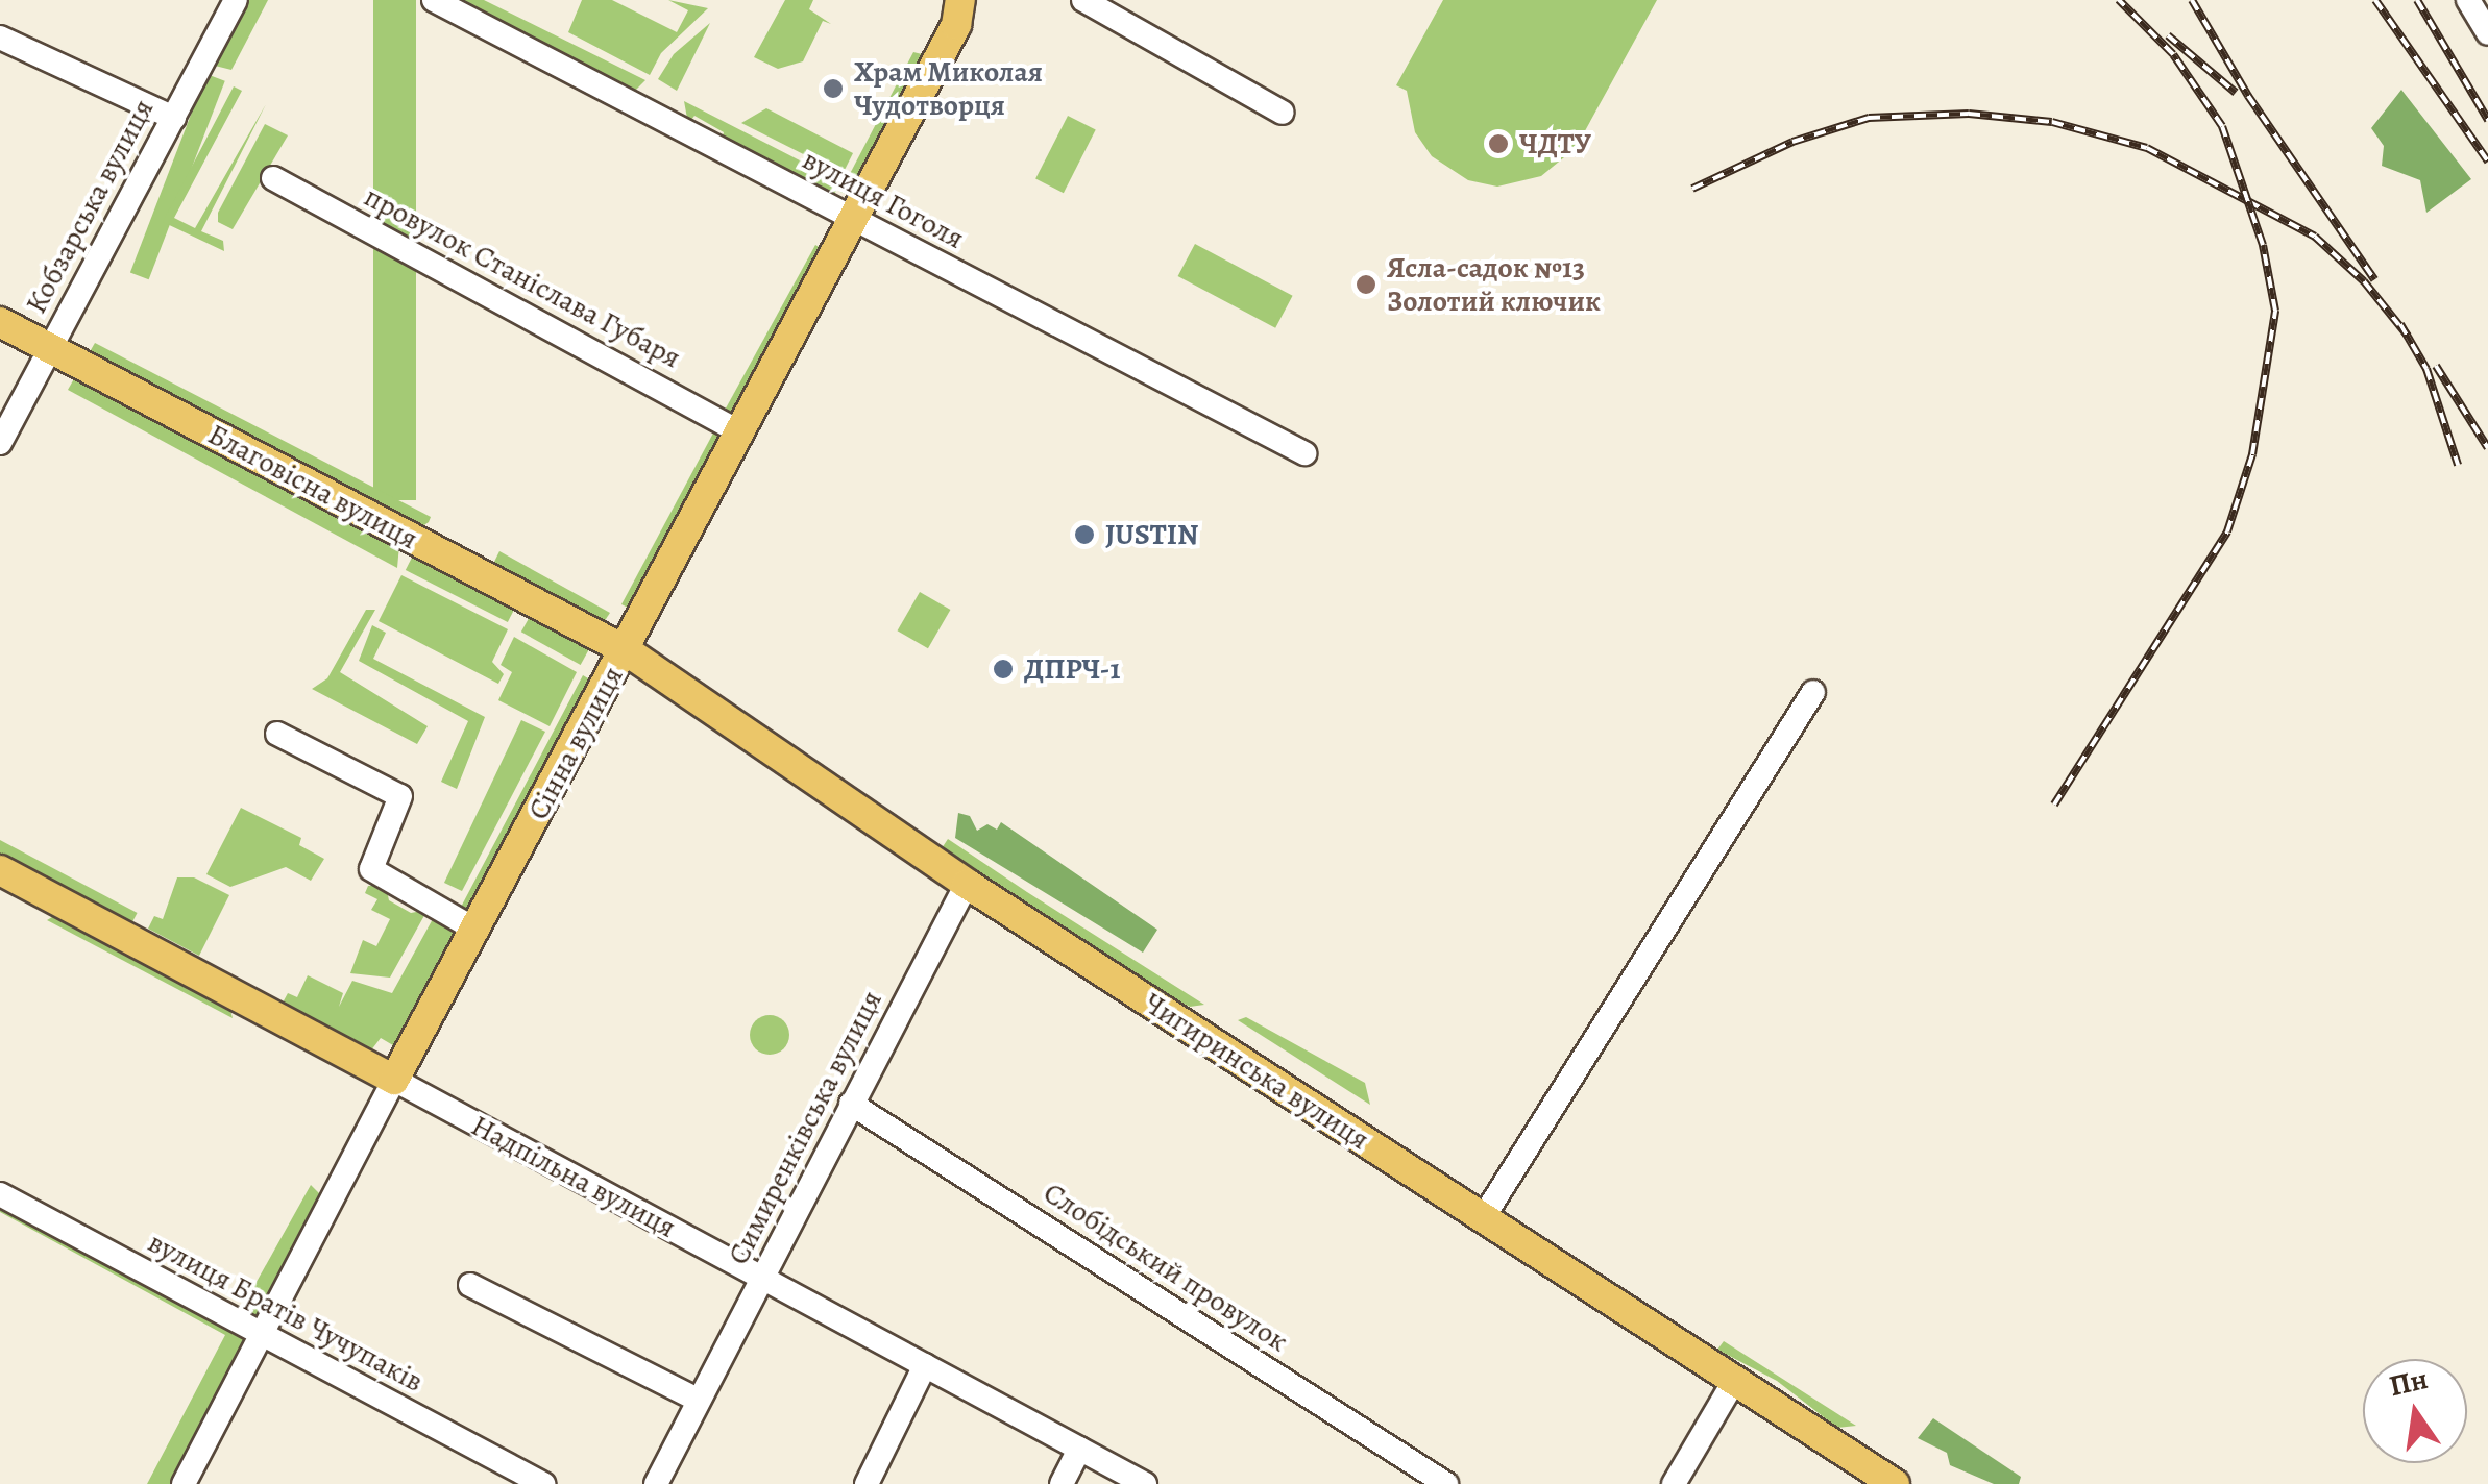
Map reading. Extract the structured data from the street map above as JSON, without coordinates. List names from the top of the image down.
{
  "streets": {
    "main road": [
      "Благовісна вулиця",
      "Сінна вулиця",
      "Чигиринська вулиця",
      "Надпільна вулиця"
    ],
    "street": [
      "вулиця Гоголя",
      "Кобзарська вулиця",
      "провулок Станіслава Губаря",
      "Симиренківська вулиця",
      "Слобідський провулок",
      "вулиця Братів Чучупаків"
    ]
  },
  "crossings": [
    ["вулиця Гоголя", "Сінна вулиця"],
    ["Кобзарська вулиця", "Благовісна вулиця"],
    ["провулок Станіслава Губаря", "Сінна вулиця"],
    ["Благовісна вулиця", "Сінна вулиця"],
    ["Благовісна вулиця", "Чигиринська вулиця"],
    ["Сінна вулиця", "Чигиринська вулиця"],
    ["Сінна вулиця", "Надпільна вулиця"],
    ["Сінна вулиця", "вулиця Братів Чучупаків"],
    ["Чигиринська вулиця", "Симиренківська вулиця"],
    ["Симиренківська вулиця", "Надпільна вулиця"],
    ["Симиренківська вулиця", "Слобідський провулок"]
  ],
  "places": [
    "Храм Миколая Чудотворця",
    "ЧДТУ",
    "Ясла-садок №13 Золотий ключик",
    "JUSTIN",
    "ДПРЧ-1"
  ],
  "north": "top"
}
